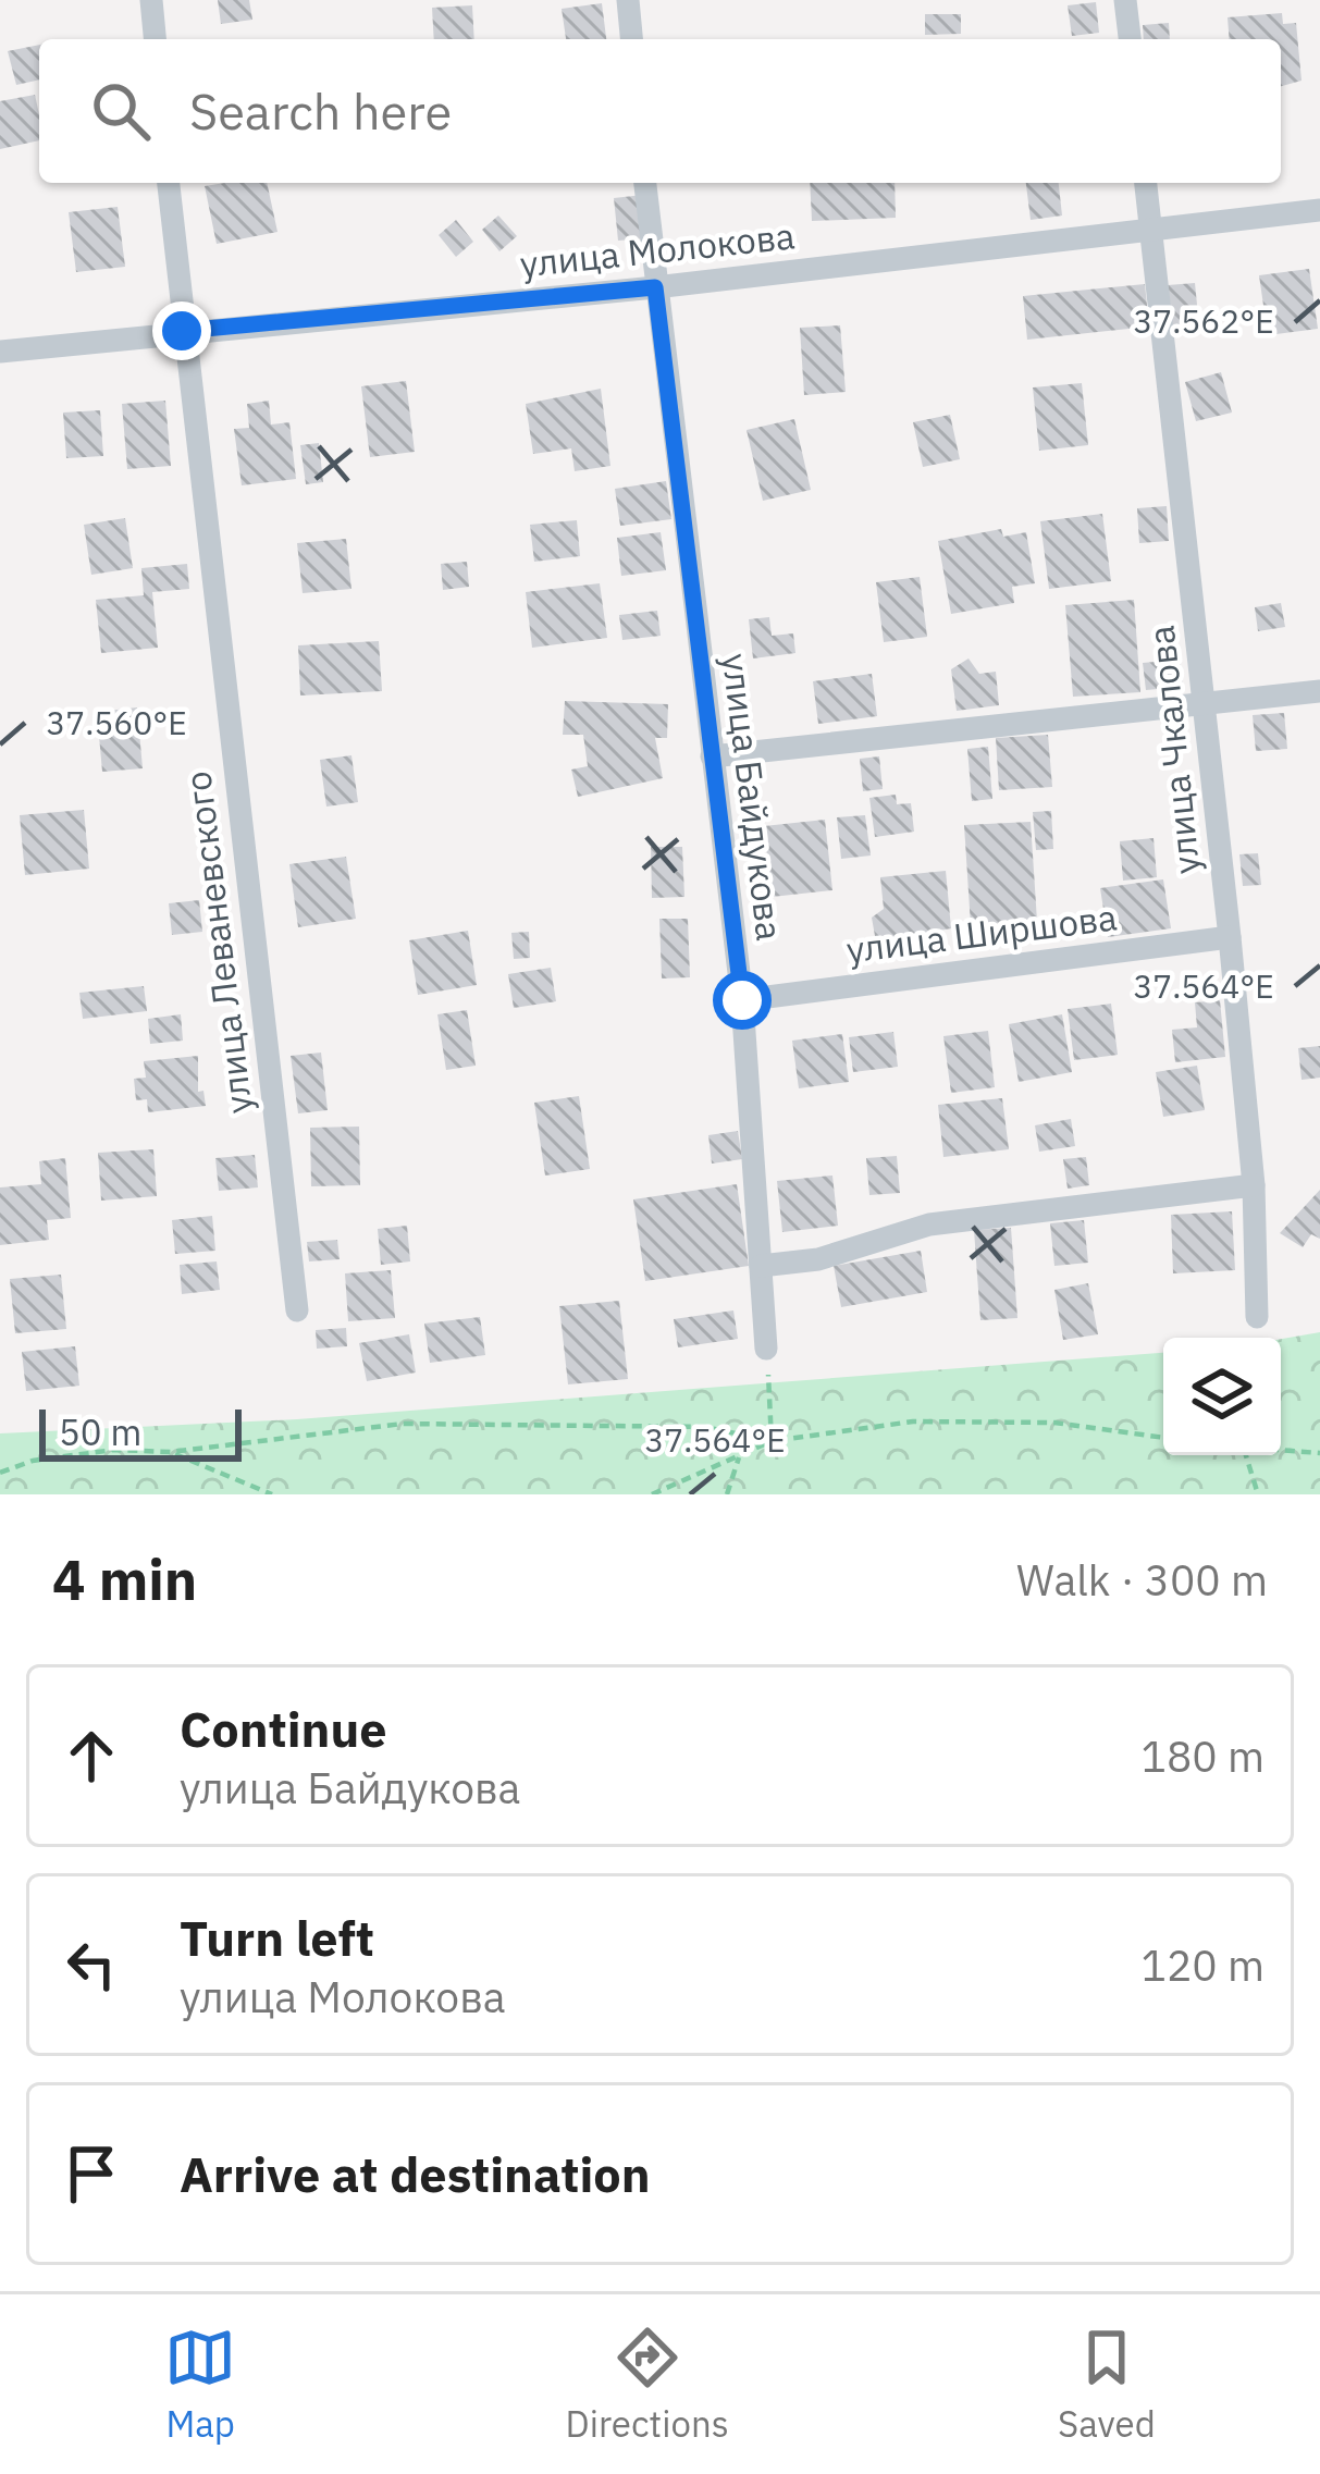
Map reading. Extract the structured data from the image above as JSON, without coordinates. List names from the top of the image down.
{
  "streets": {
    "street": [
      "улица Молокова",
      "улица Чкалова",
      "улица Байдукова",
      "улица Ширшова",
      "улица Леваневского"
    ]
  },
  "crossings": [
    ["улица Молокова", "улица Чкалова"],
    ["улица Молокова", "улица Байдукова"],
    ["улица Молокова", "улица Леваневского"],
    ["улица Чкалова", "улица Ширшова"],
    ["улица Байдукова", "улица Ширшова"]
  ],
  "scale_bar": "50 m",
  "page": {
    "search": "Search here",
    "scale": "50 m",
    "heading": ["4 min", "Walk · 300 m"],
    "list": [
      ["Continue", "улица Байдукова", "180 m"],
      ["Turn left", "улица Молокова", "120 m"],
      "Arrive at destination"
    ],
    "nav": ["Map", "Directions", "Saved"]
  },
  "coordinates": ["37.562°E", "37.560°E", "37.564°E"]
}
